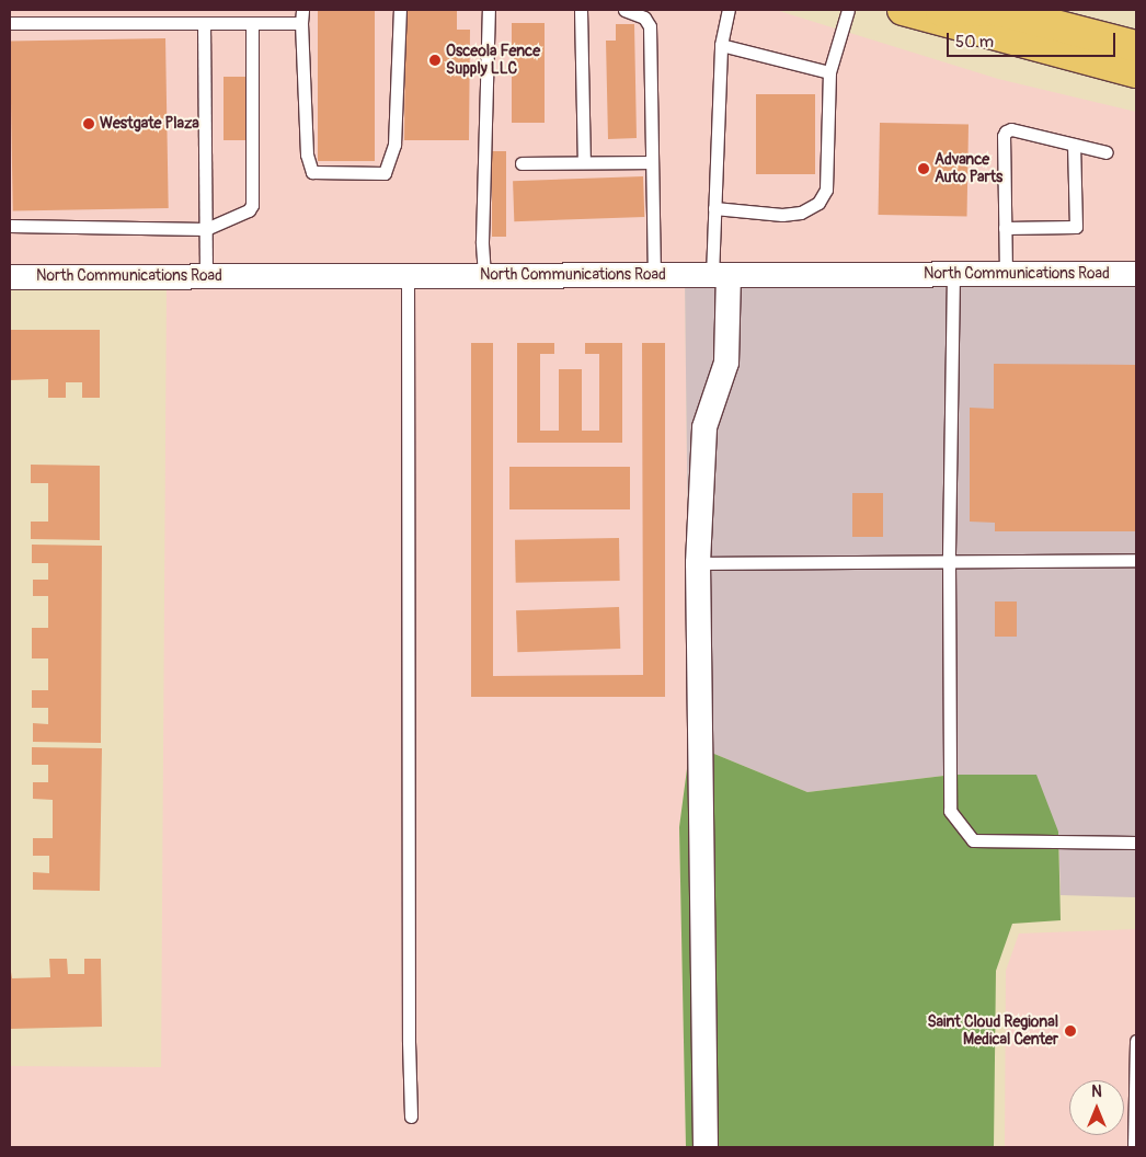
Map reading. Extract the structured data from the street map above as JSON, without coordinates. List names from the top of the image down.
{
  "streets": {
    "street": ["North Communications Road"]
  },
  "places": [
    "Osceola Fence Supply LLC",
    "Westgate Plaza",
    "Advance Auto Parts",
    "Saint Cloud Regional Medical Center"
  ],
  "scale_bar": "50 m",
  "north": "top"
}
